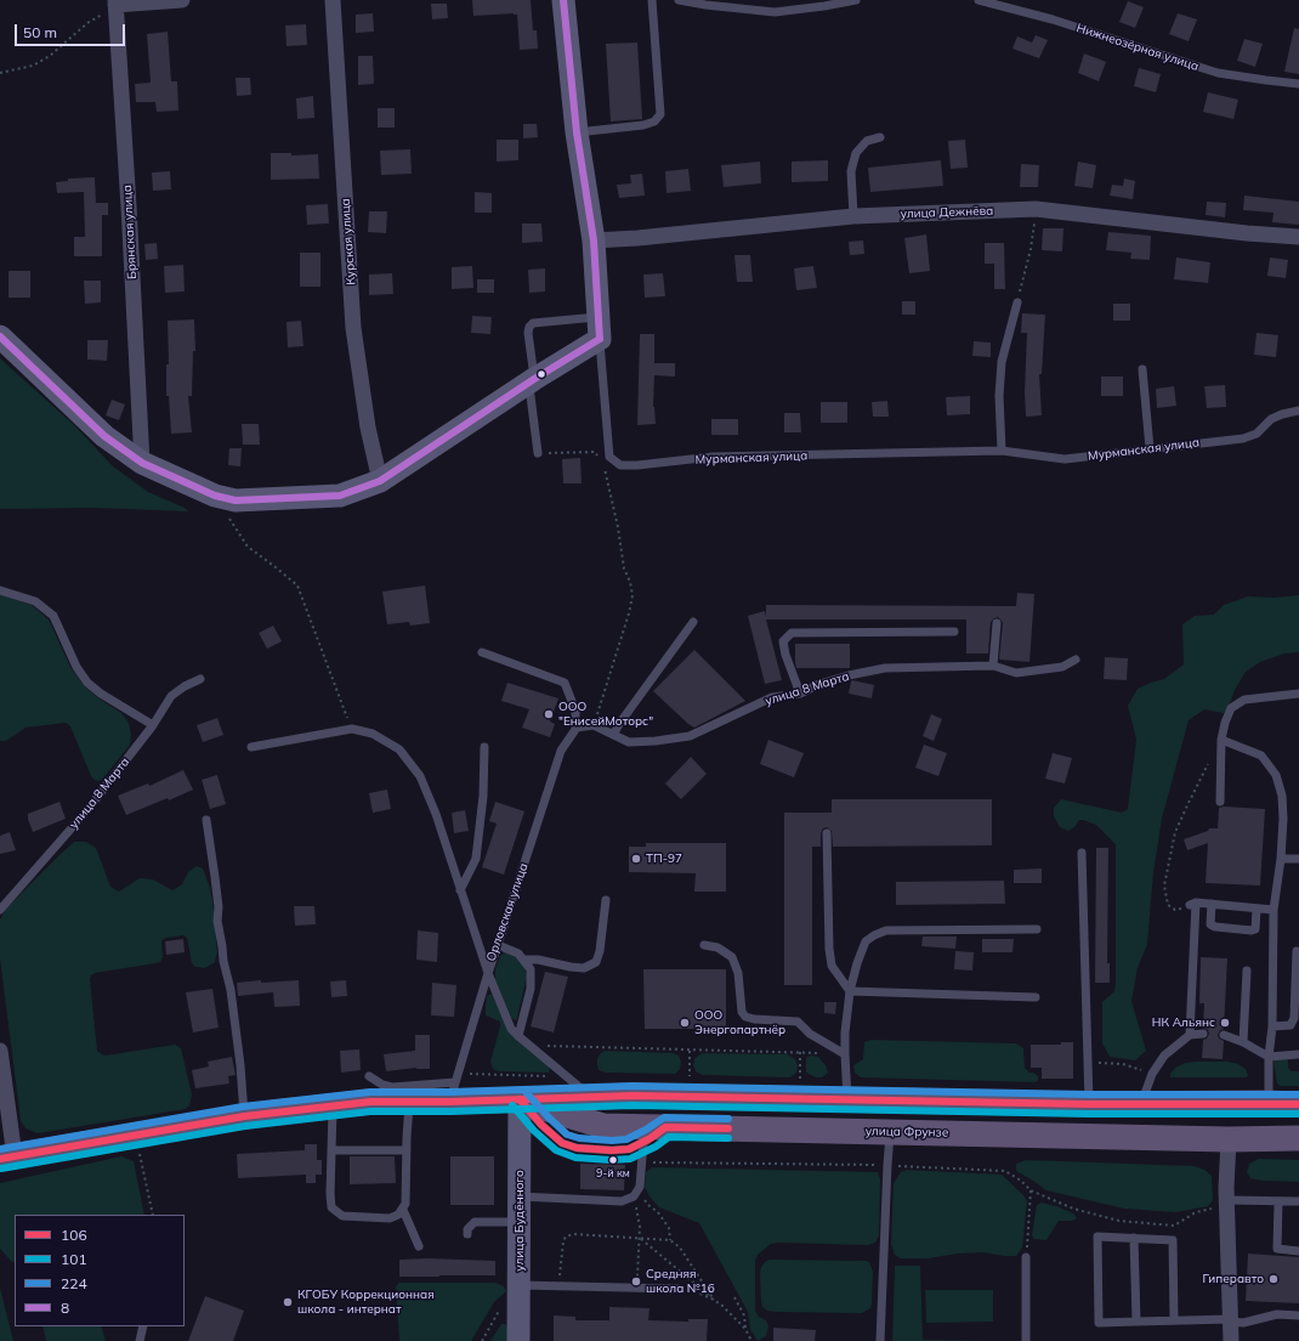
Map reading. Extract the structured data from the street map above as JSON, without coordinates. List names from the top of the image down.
{
  "streets": {
    "main road": ["улица Фрунзе", "улица Будённого"],
    "street": ["улица Дежнёва", "Брянская улица", "Курская улица"],
    "lane": [
      "Нижнеозёрная улица",
      "Мурманская улица",
      "улица 8 Марта",
      "Орловская улица"
    ]
  },
  "crossings": [
    ["Орловская улица", "улица Фрунзе"],
    ["улица Фрунзе", "улица Будённого"]
  ],
  "places": [
    "ООО \"ЕнисейМоторс\"",
    "ТП-97",
    "ООО Энергопартнёр",
    "НК Альянс",
    "9-й км",
    "Гиперавто",
    "Средняя школа №16",
    "КГОБУ Коррекционная школа - интернат"
  ],
  "lines": [
    "transit line 8",
    "transit line 224",
    "transit line 106",
    "transit line 101"
  ],
  "legend": [
    "106",
    "101",
    "224",
    "8"
  ],
  "scale_bar": "50 m"
}
